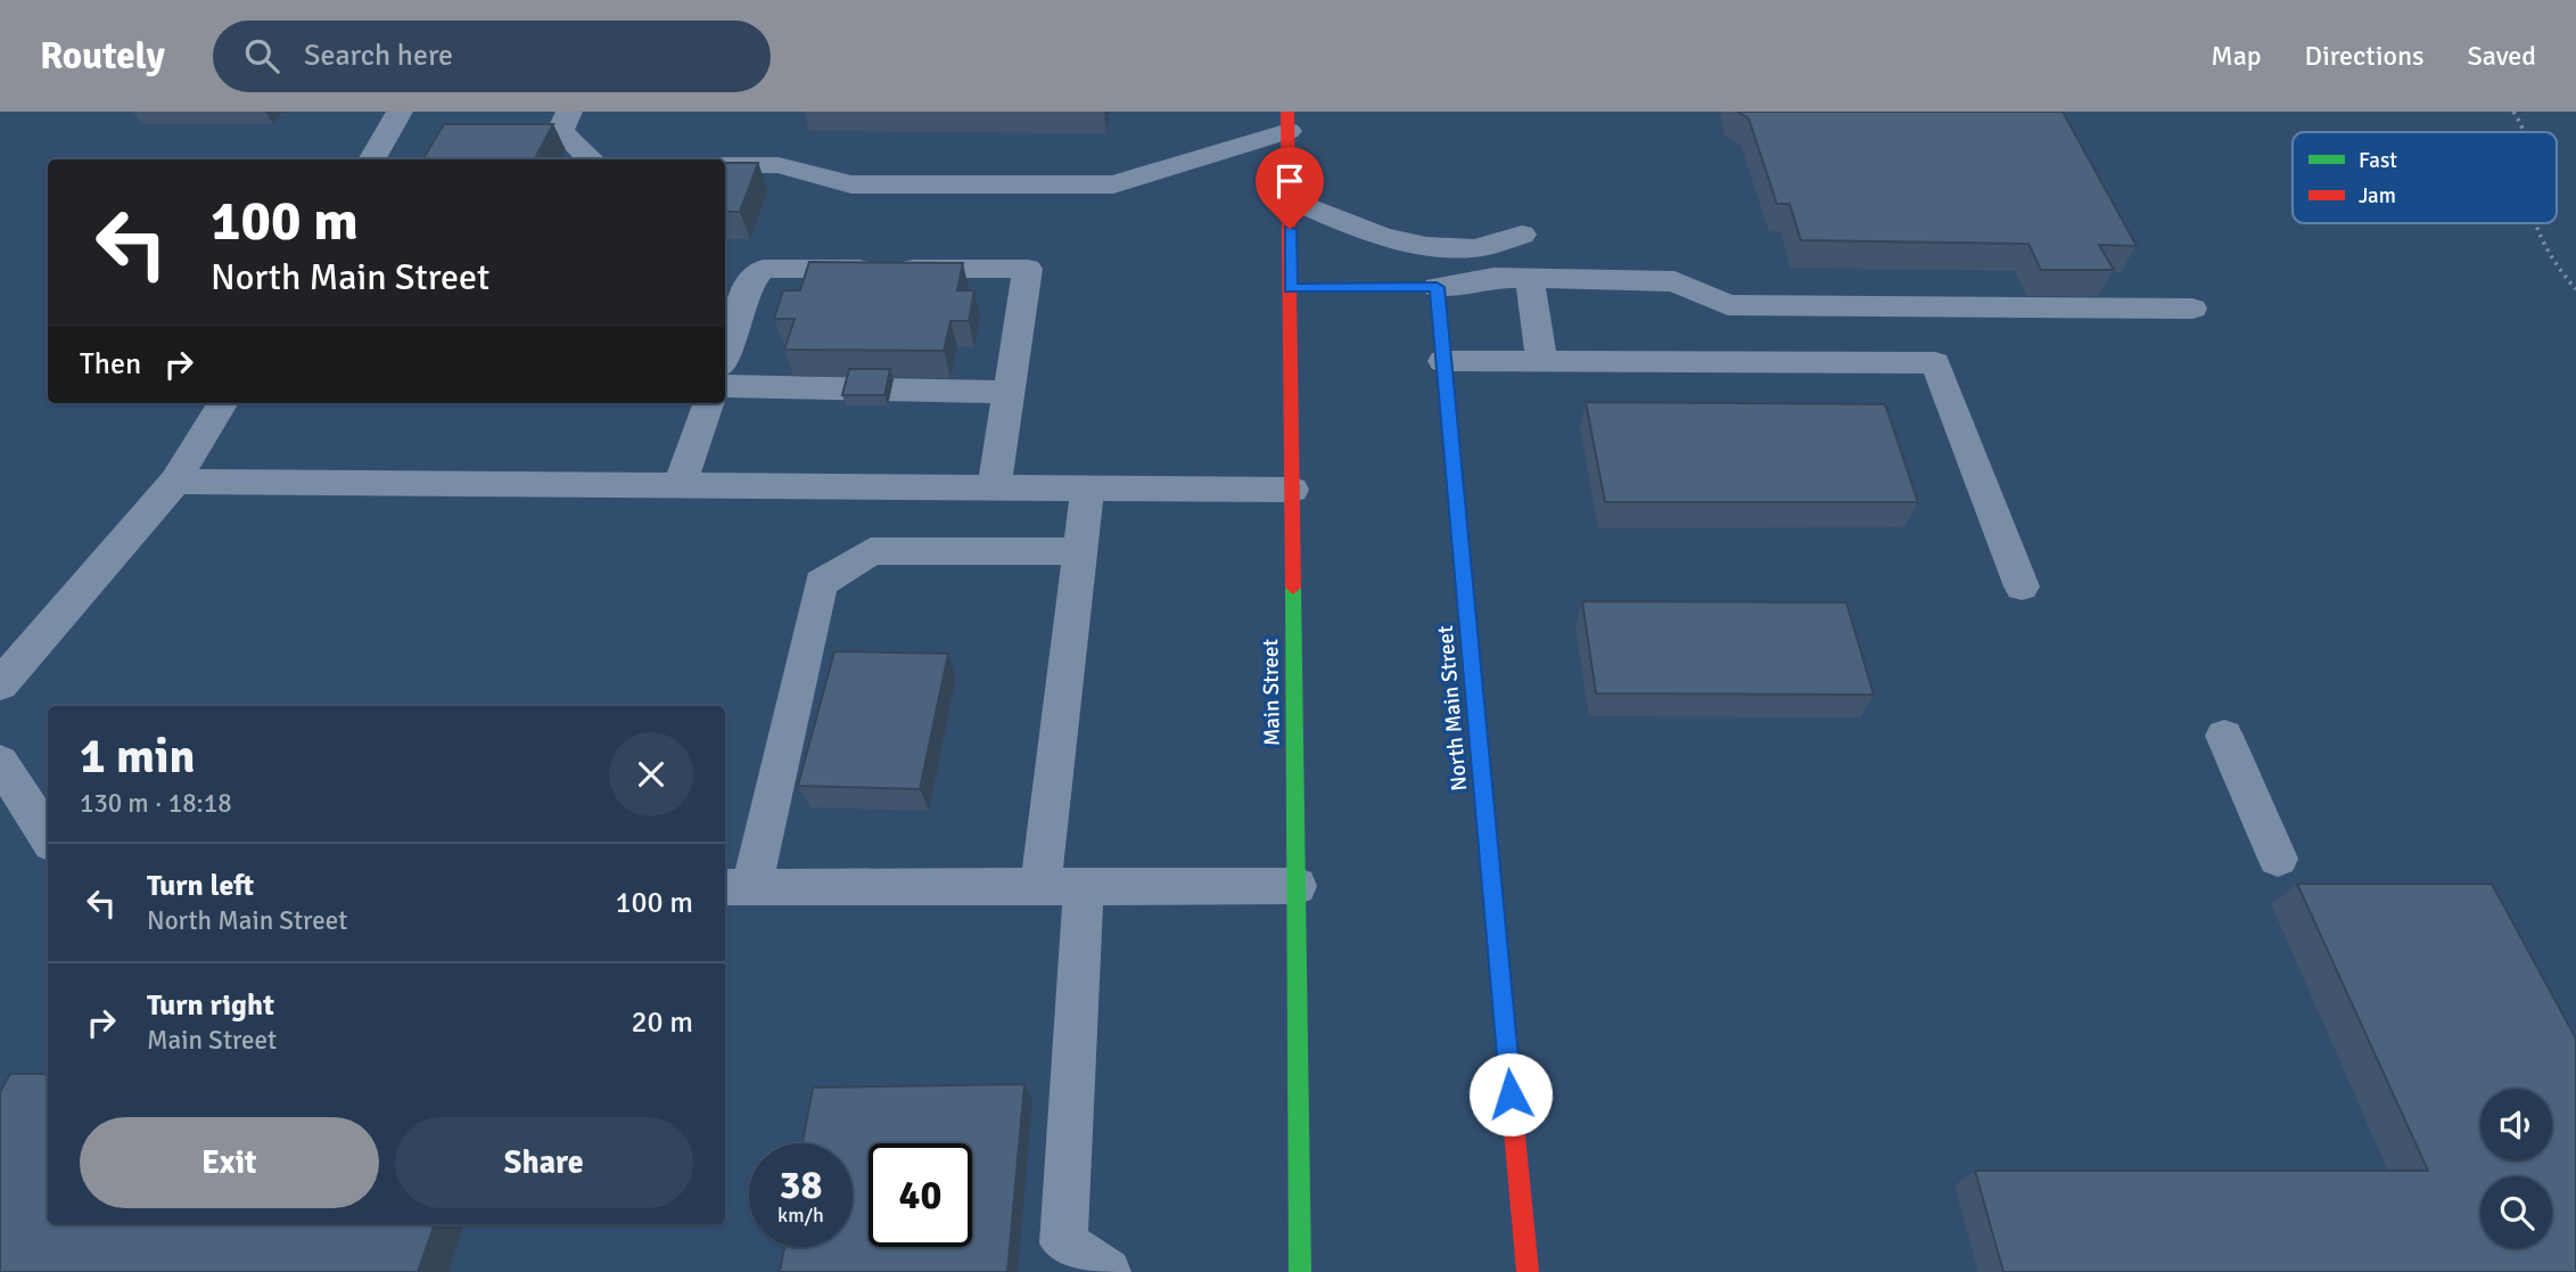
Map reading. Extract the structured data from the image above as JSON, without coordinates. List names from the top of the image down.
{
  "streets": {
    "main road": ["Main Street", "North Main Street"]
  },
  "legend": ["Fast", "Jam"],
  "page": {
    "header": "Routely",
    "search": "Search here",
    "nav": ["Map", "Directions", "Saved"],
    "turn": ["100 m", "North Main Street"],
    "then": "Then",
    "heading": ["1 min", "130 m · 18:18"],
    "list": [
      {
        "name": "Turn left",
        "note": "North Main Street",
        "value": "100 m"
      },
      {
        "name": "Turn right",
        "note": "Main Street",
        "value": "20 m"
      }
    ],
    "buttons": ["Exit", "Share"],
    "speed": "38 km/h",
    "limit": "40"
  }
}
